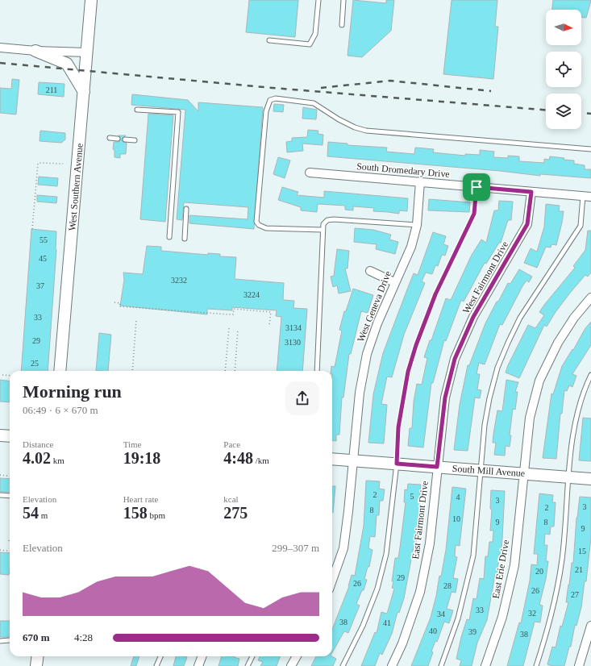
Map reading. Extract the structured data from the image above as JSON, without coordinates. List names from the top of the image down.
{
  "streets": {
    "main road": ["West Southern Avenue", "South Mill Avenue"],
    "street": [
      "South Dromedary Drive",
      "West Fairmont Drive",
      "West Geneva Drive",
      "East Fairmont Drive",
      "East Erie Drive"
    ]
  },
  "crossings": [
    ["South Dromedary Drive", "West Fairmont Drive"],
    ["South Dromedary Drive", "West Geneva Drive"],
    ["West Fairmont Drive", "South Mill Avenue"],
    ["West Fairmont Drive", "East Fairmont Drive"],
    ["West Geneva Drive", "South Mill Avenue"],
    ["South Mill Avenue", "East Fairmont Drive"],
    ["South Mill Avenue", "East Erie Drive"]
  ],
  "house_numbers": [
    "211",
    "55",
    "45",
    "3232",
    "37",
    "3224",
    "33",
    "3134",
    "29",
    "3130",
    "25",
    "2",
    "5",
    "4",
    "3",
    "3",
    "2",
    "8",
    "10",
    "9",
    "8",
    "9",
    "15",
    "21",
    "20",
    "29",
    "26",
    "28",
    "26",
    "27",
    "33",
    "32",
    "34",
    "38",
    "41",
    "40",
    "39",
    "38"
  ],
  "north": "right",
  "page": {
    "heading": ["Morning run", "06:49 · 6 × 670 m"],
    "stats": [
      ["Distance", "4.02 km"],
      ["Time", "19:18"],
      ["Pace", "4:48 /km"],
      ["Elevation", "54 m"],
      ["Heart rate", "158 bpm"],
      ["kcal", "275"]
    ],
    "chart": ["Elevation", "299–307 m"],
    "list": [
      {
        "name": "670 m",
        "note": "4:28"
      }
    ]
  }
}
